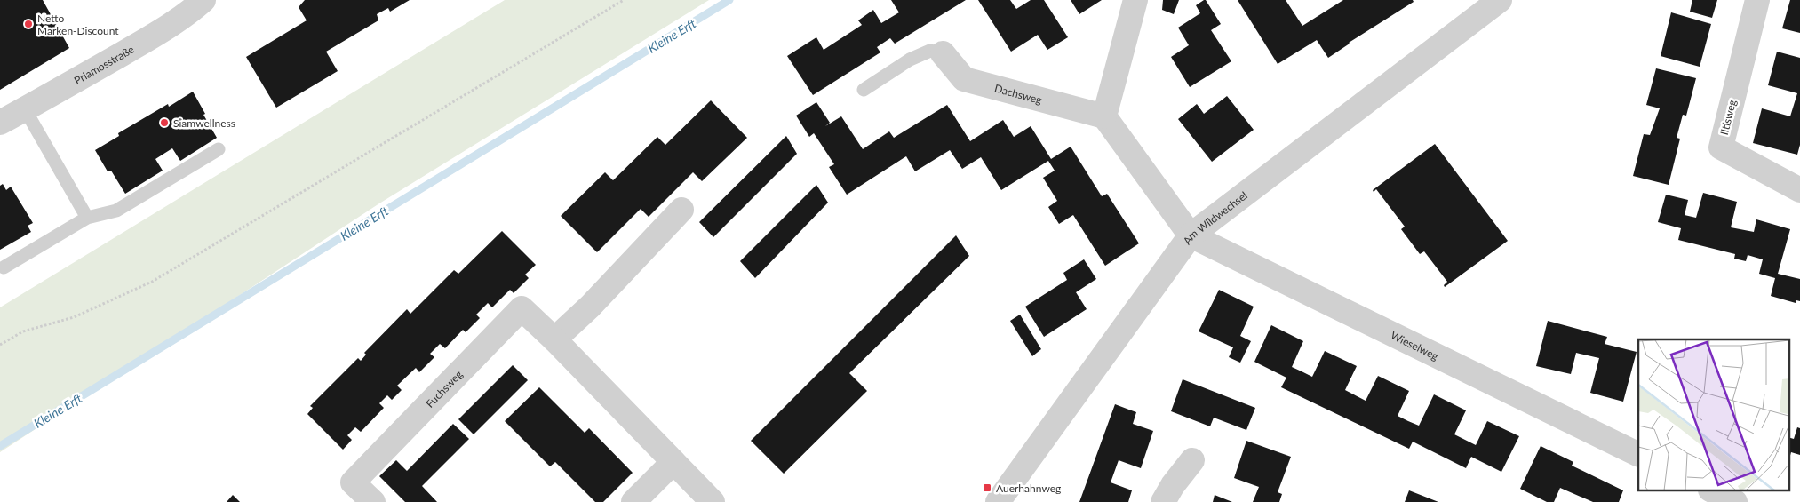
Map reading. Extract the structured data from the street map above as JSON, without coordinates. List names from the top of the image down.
{
  "streets": {
    "street": [
      "Priamosstraße",
      "Dachsweg",
      "Iltisweg",
      "Am Wildwechsel",
      "Wieselweg",
      "Fuchsweg"
    ]
  },
  "crossings": [
    ["Am Wildwechsel", "Wieselweg"]
  ],
  "water": ["Kleine Erft"],
  "places": {
    "other": ["Netto Marken-Discount", "Siamwellness"],
    "transit": ["Auerhahnweg"]
  }
}
